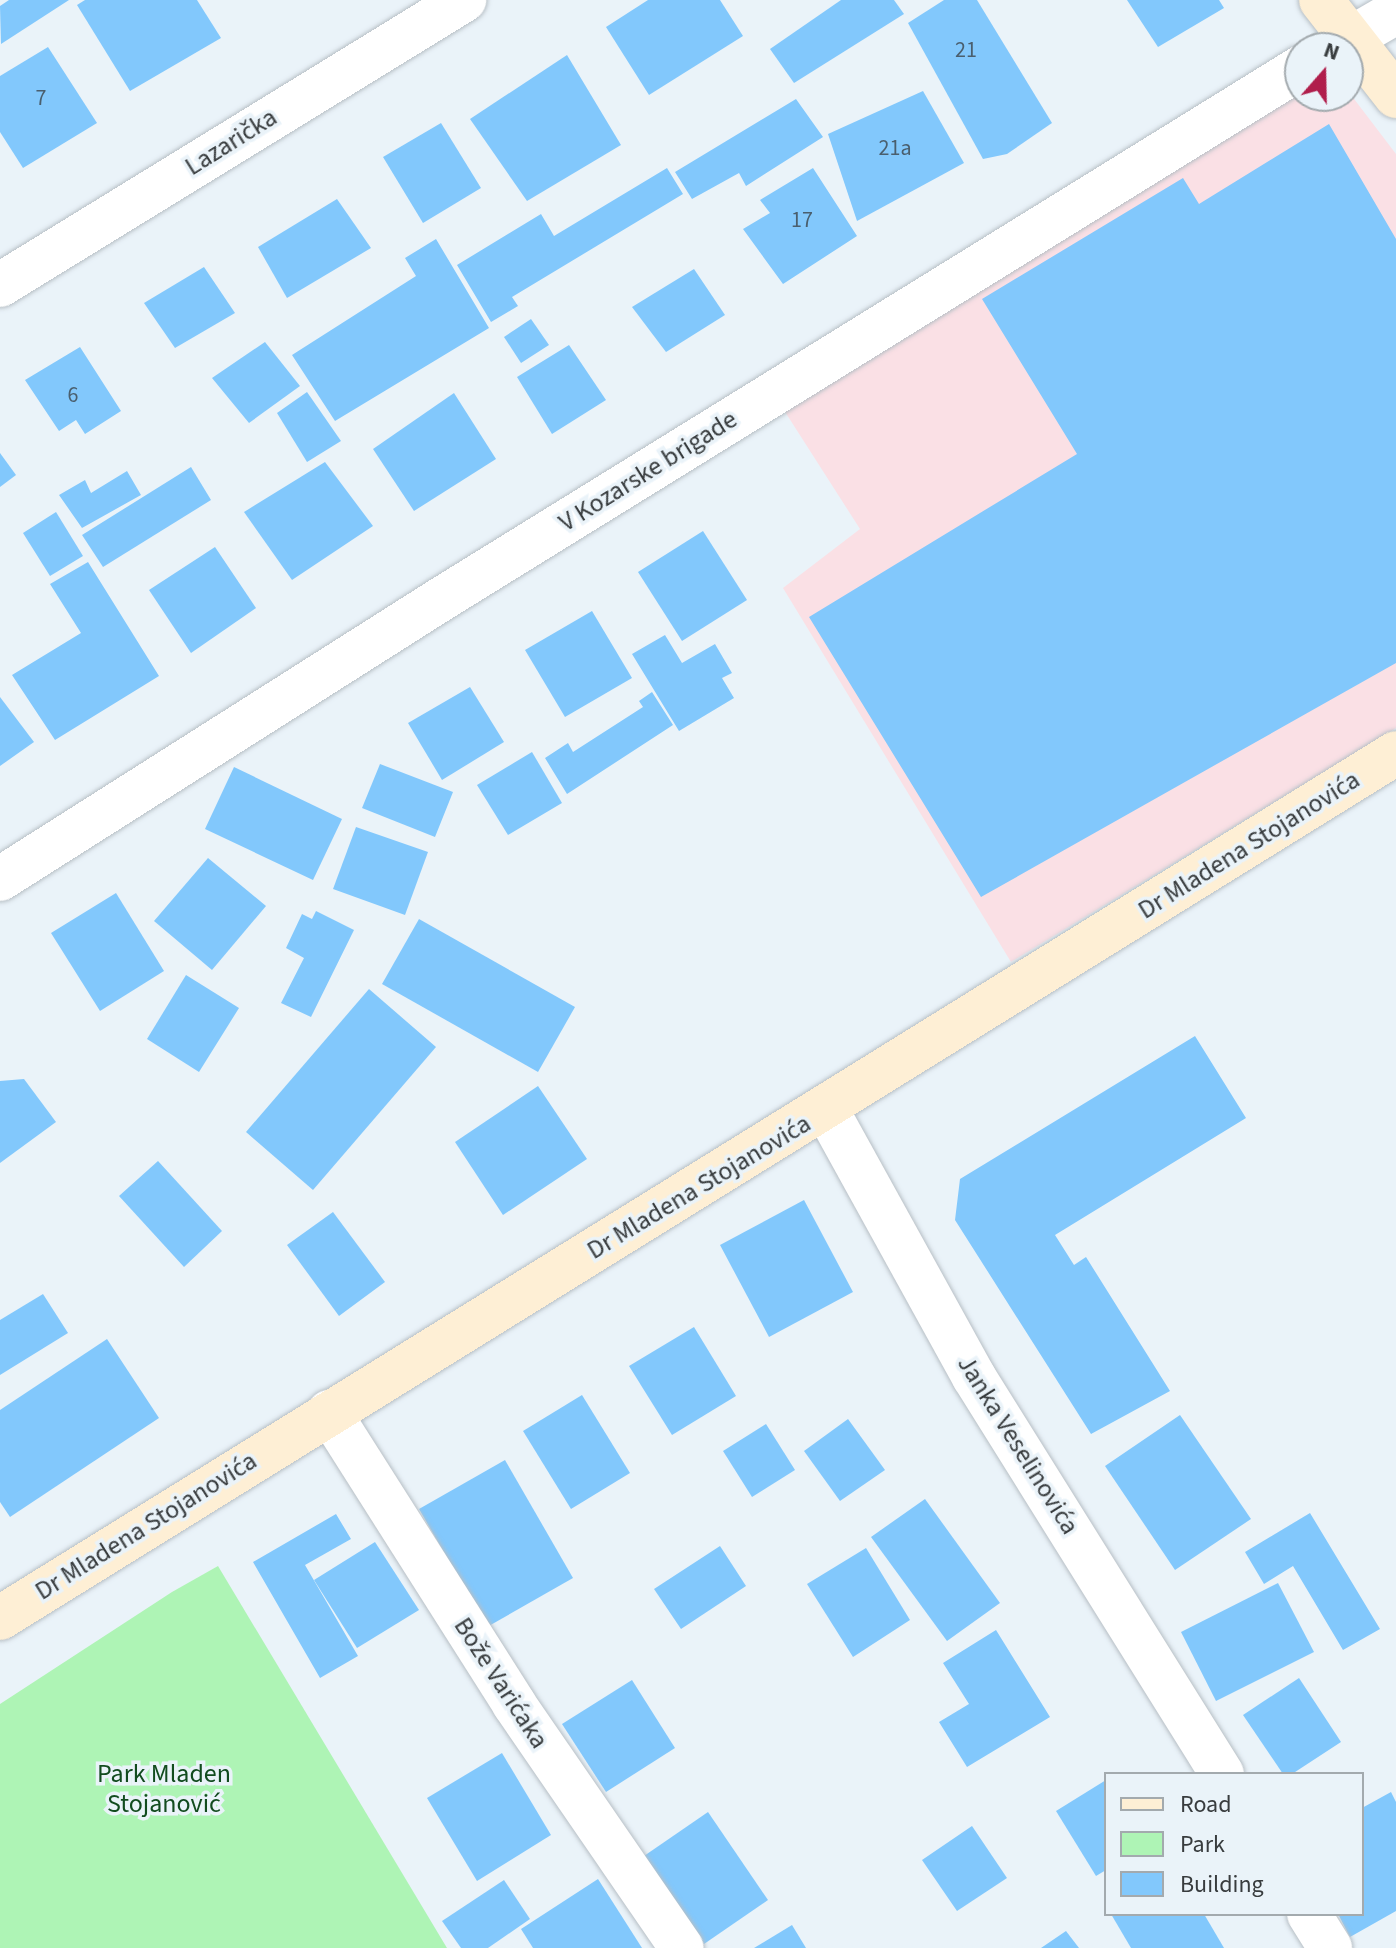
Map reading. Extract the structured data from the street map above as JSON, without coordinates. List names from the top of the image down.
{
  "streets": {
    "main road": ["Dr Mladena Stojanovića"],
    "street": [
      "Lazarička",
      "V Kozarske brigade",
      "Janka Veselinovića",
      "Bože Varićaka"
    ]
  },
  "crossings": [
    ["Dr Mladena Stojanovića", "Janka Veselinovića"],
    ["Dr Mladena Stojanovića", "Bože Varićaka"]
  ],
  "parks": ["Park Mladen Stojanović"],
  "house_numbers": [
    "21",
    "7",
    "21a",
    "17",
    "6"
  ],
  "legend": ["Road", "Park", "Building"],
  "north": "top"
}
